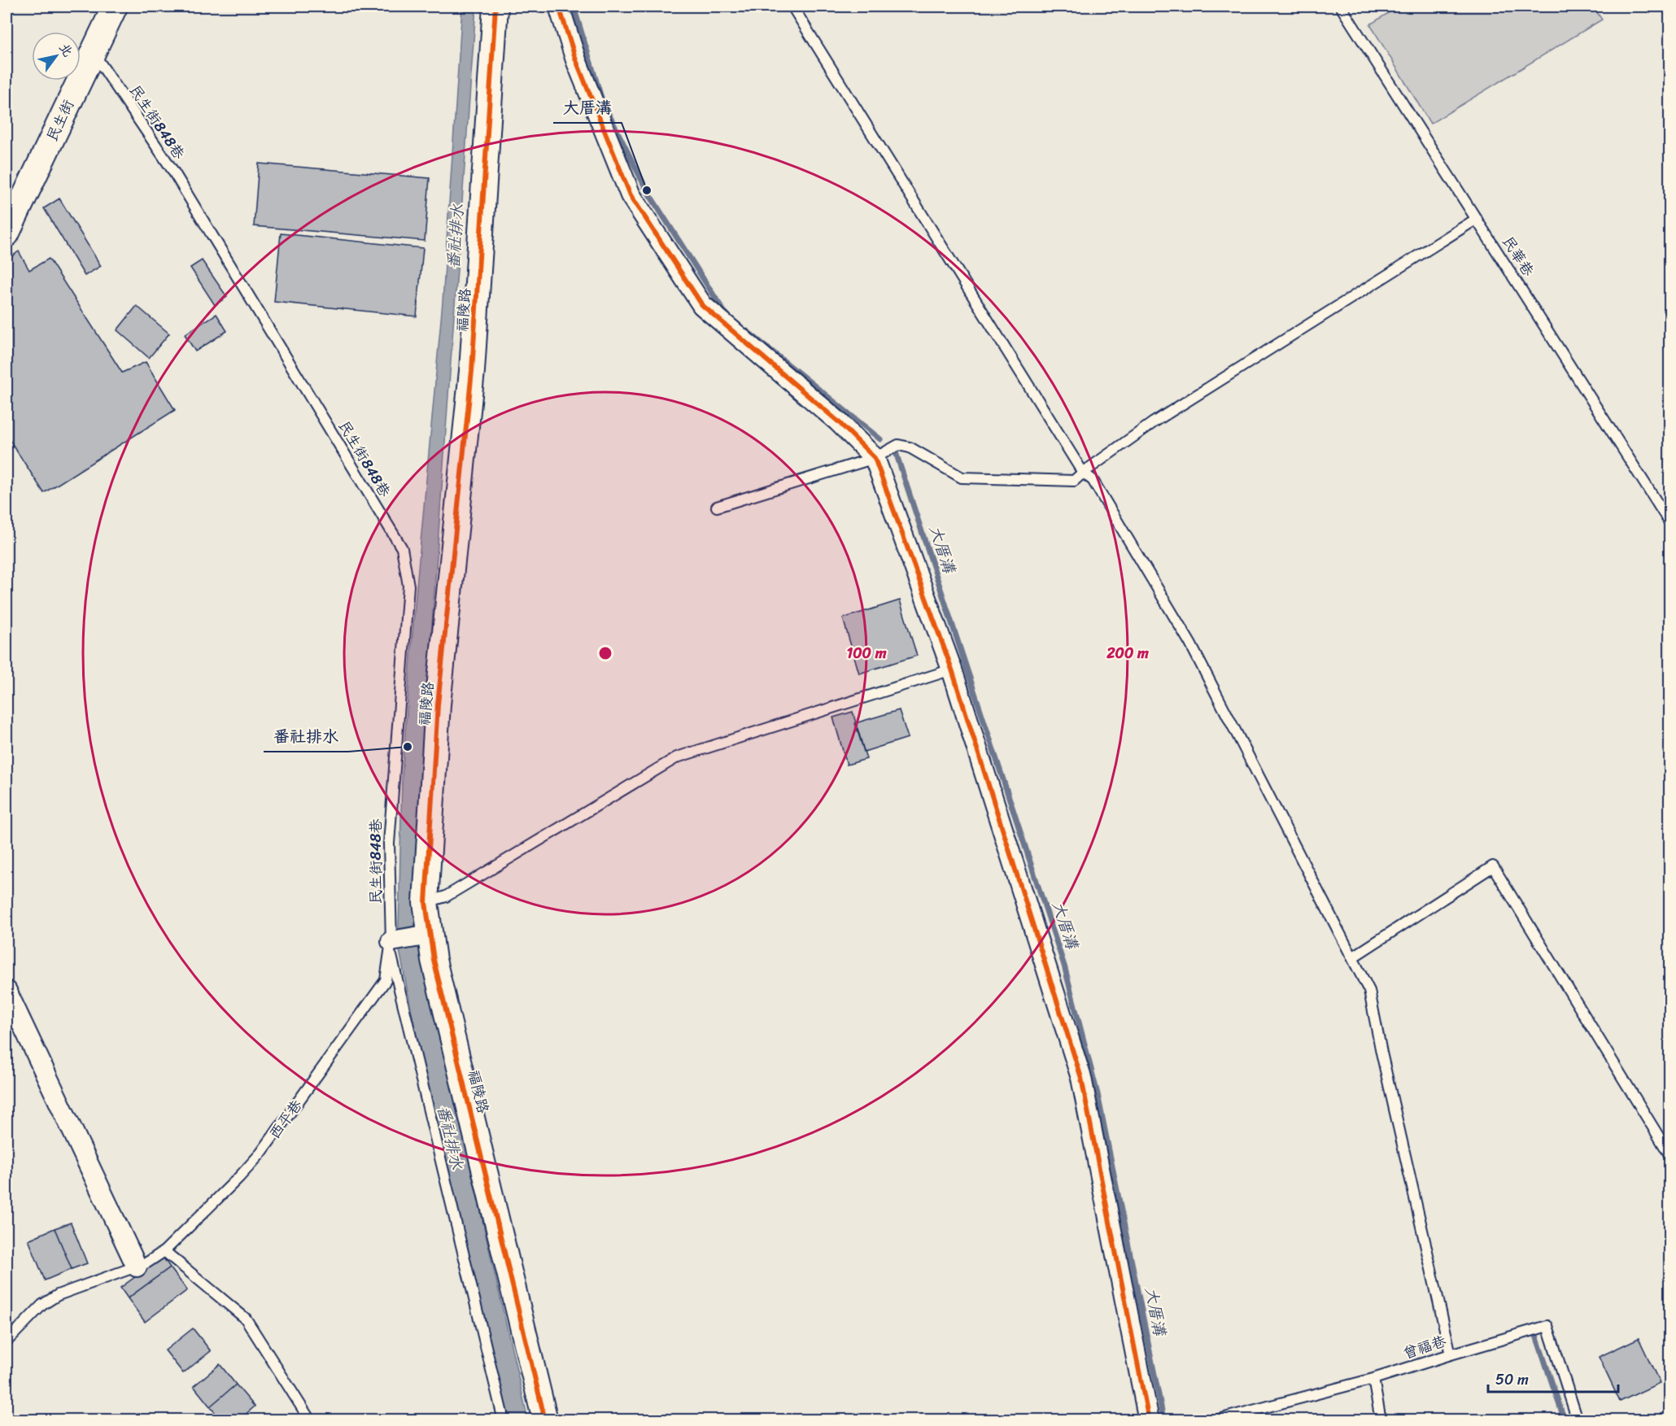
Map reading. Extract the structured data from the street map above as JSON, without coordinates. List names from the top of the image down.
{
  "streets": {
    "street": ["民生街", "福陵路"],
    "lane": [
      "民生街848巷",
      "民華巷",
      "西平巷",
      "曾福巷"
    ]
  },
  "crossings": [
    ["民生街", "民生街848巷"],
    ["民生街848巷", "西平巷"]
  ],
  "water": ["番社排水", "大厝溝"],
  "places": ["大厝溝", "番社排水"],
  "scale_bar": "50 m",
  "north": "top right",
  "rings": ["100 m", "200 m"]
}
